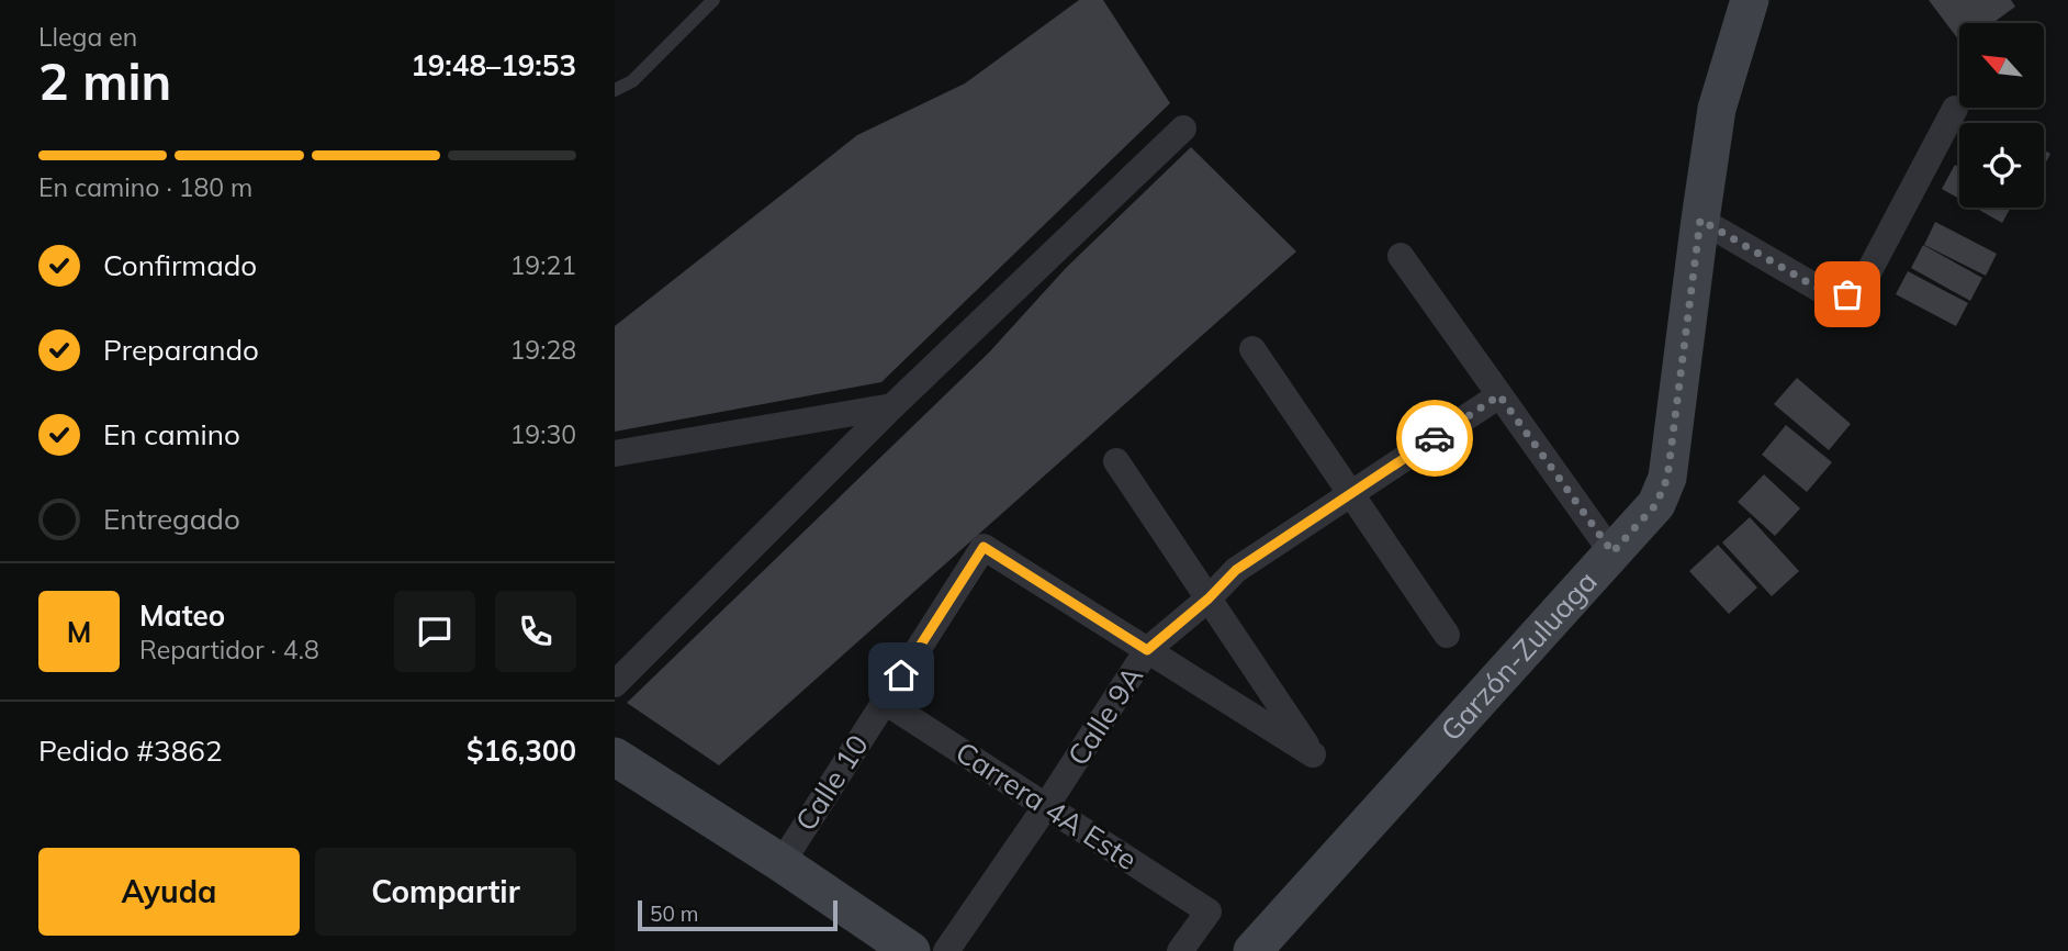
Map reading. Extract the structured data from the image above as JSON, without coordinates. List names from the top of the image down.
{
  "streets": {
    "main road": ["Garzón-Zuluaga"],
    "street": ["Calle 9A", "Calle 10", "Carrera 4A Este"]
  },
  "crossings": [
    ["Calle 9A", "Calle 10"],
    ["Calle 9A", "Carrera 4A Este"],
    ["Calle 10", "Carrera 4A Este"]
  ],
  "scale_bar": "50 m",
  "north": "top left",
  "page": {
    "heading": ["2 min", "Llega en", "19:48–19:53"],
    "panel": [
      "Mateo",
      "Repartidor · 4.8",
      "Pedido #3862",
      "$16,300"
    ],
    "bar": "En camino · 180 m",
    "list": [
      ["Confirmado", "19:21"],
      ["Preparando", "19:28"],
      ["En camino", "19:30"],
      "Entregado"
    ],
    "round": "M",
    "buttons": ["Ayuda", "Compartir"],
    "scale": "50 m"
  }
}
